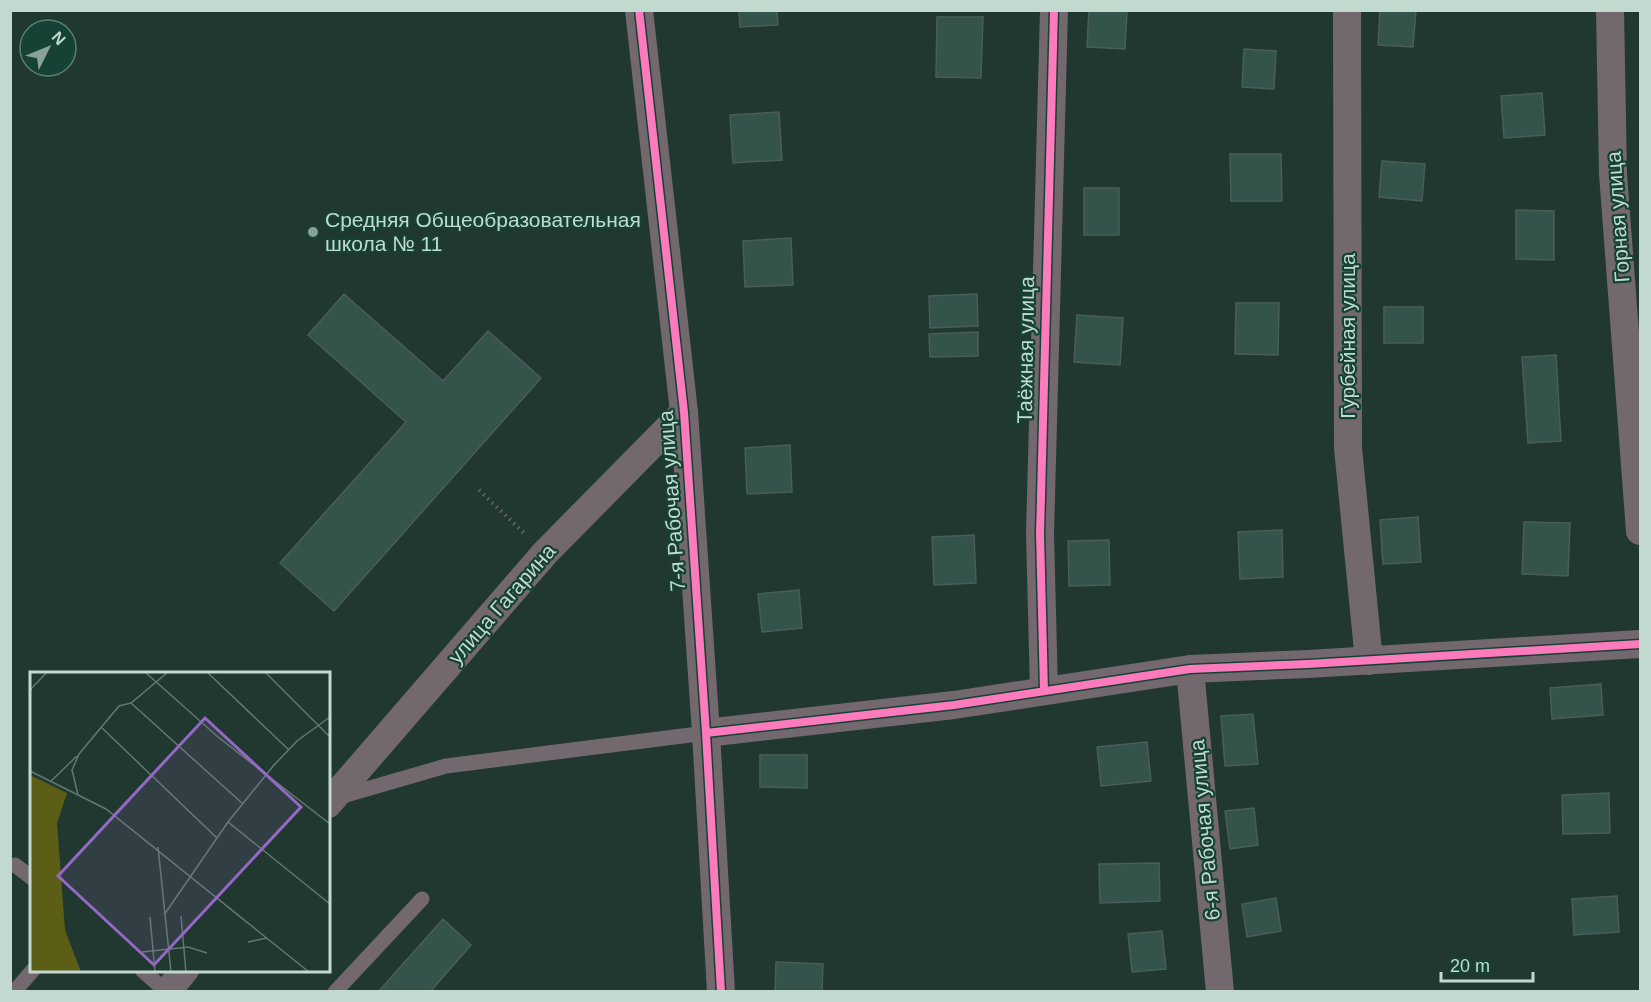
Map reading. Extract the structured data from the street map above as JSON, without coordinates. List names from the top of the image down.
{
  "streets": {
    "street": [
      "Горная улица",
      "Гурбейная улица",
      "Таёжная улица",
      "7-я Рабочая улица",
      "улица Гагарина",
      "6-я Рабочая улица"
    ]
  },
  "crossings": [
    ["7-я Рабочая улица", "улица Гагарина"]
  ],
  "places": ["Средняя Общеобразовательная школа № 11"],
  "scale_bar": "20 m",
  "north": "top right"
}
